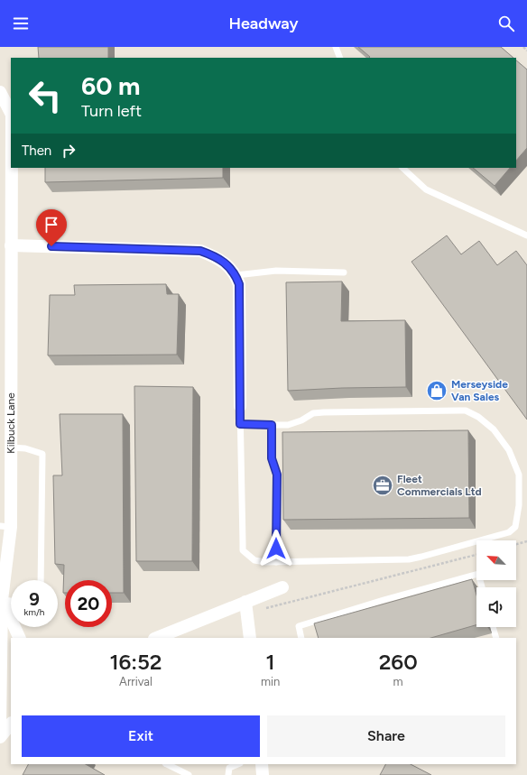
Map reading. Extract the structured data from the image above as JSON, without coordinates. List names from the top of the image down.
{
  "streets": {
    "street": ["Kilbuck Lane"]
  },
  "places": {
    "shop": ["Merseyside Van Sales"],
    "office": ["Fleet Commercials Ltd"]
  },
  "north": "top left",
  "page": {
    "header": "Headway",
    "turn": ["60 m", "Turn left"],
    "then": "Then",
    "speed": "9 km/h",
    "limit": "20",
    "eta": [
      "16:52",
      "Arrival",
      "1",
      "min",
      "260",
      "m"
    ],
    "buttons": ["Exit", "Share"]
  }
}
